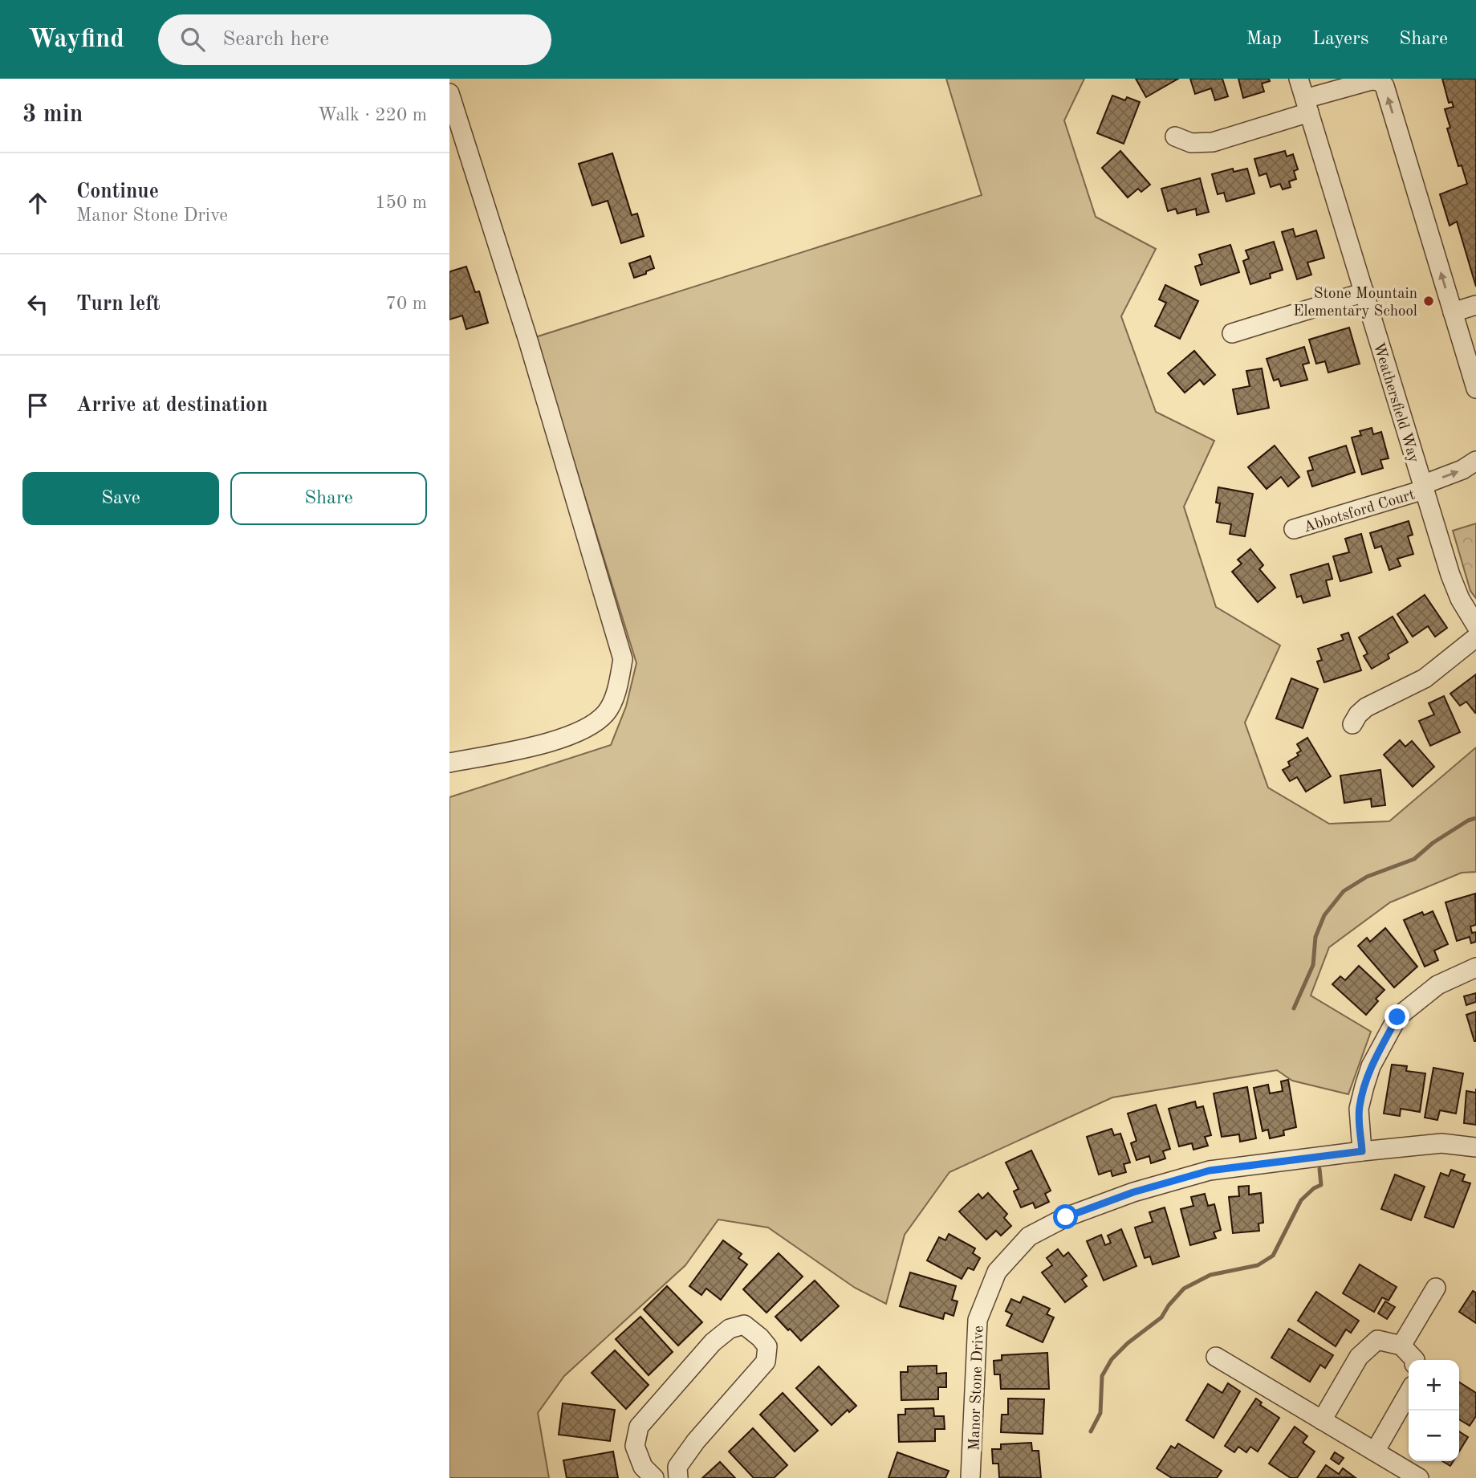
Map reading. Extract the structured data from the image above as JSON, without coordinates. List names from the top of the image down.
{
  "streets": {
    "street": ["Weathersfield Way", "Abbotsford Court", "Manor Stone Drive"]
  },
  "crossings": [
    ["Weathersfield Way", "Abbotsford Court"]
  ],
  "places": ["Stone Mountain Elementary School"],
  "page": {
    "header": "Wayfind",
    "search": "Search here",
    "nav": ["Map", "Layers", "Share"],
    "heading": ["3 min", "Walk · 220 m"],
    "list": [
      ["Continue", "Manor Stone Drive", "150 m"],
      ["Turn left", "70 m"],
      "Arrive at destination"
    ],
    "buttons": ["Save", "Share"],
    "map_buttons": ["+", "−"]
  }
}
